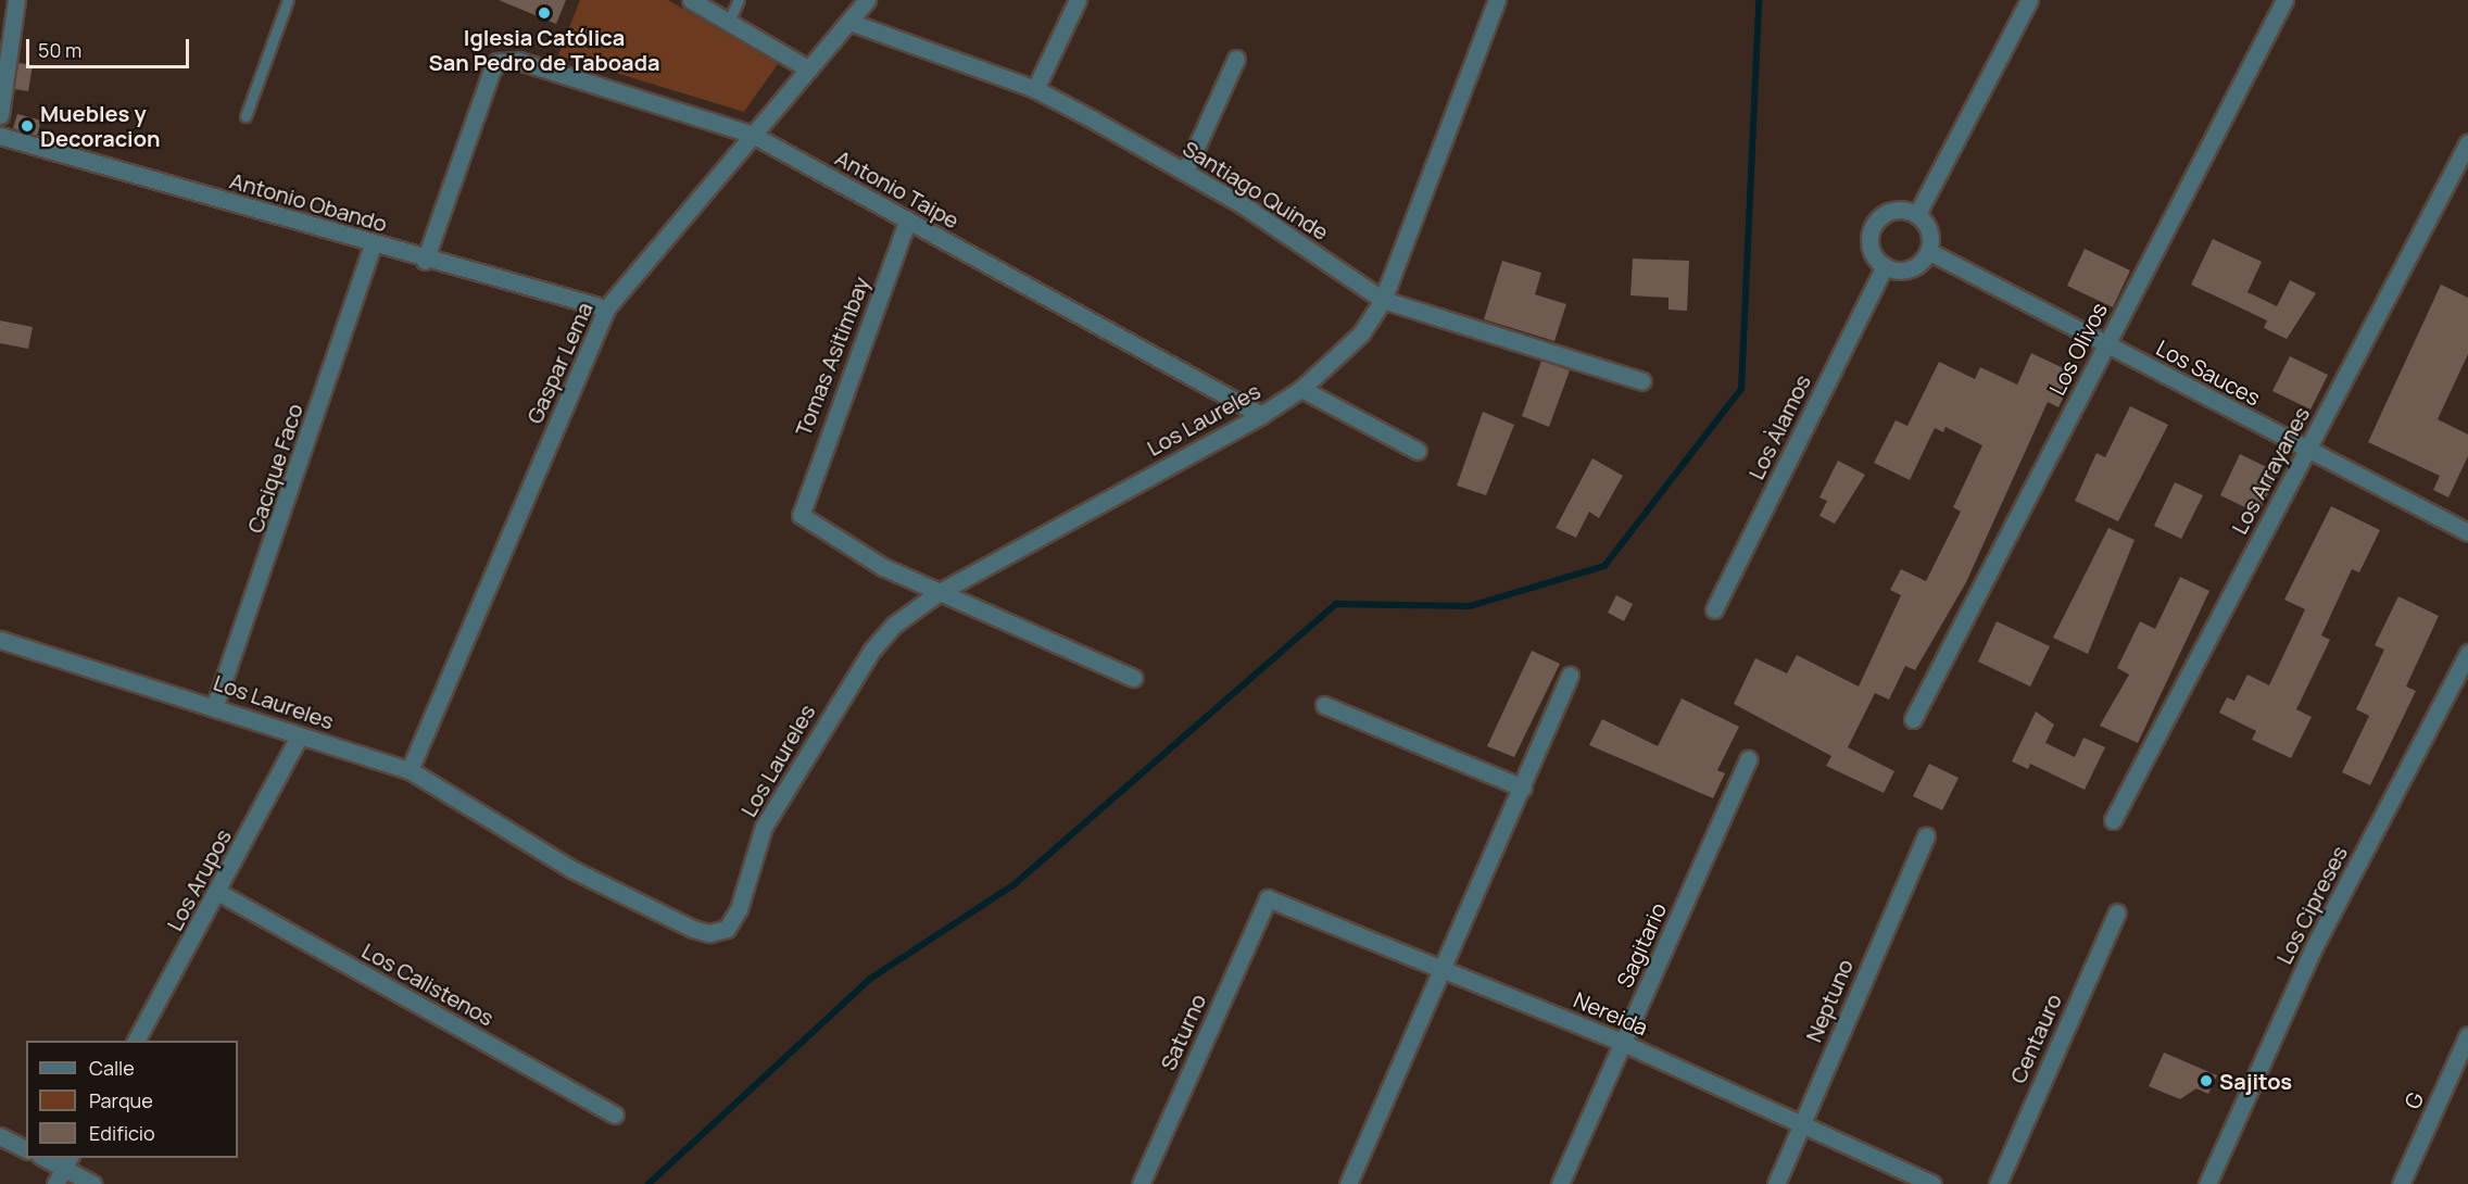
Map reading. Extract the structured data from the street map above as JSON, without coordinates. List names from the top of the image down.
{
  "streets": {
    "street": [
      "Antonio Taipe",
      "Santiago Quinde",
      "Antonio Obando",
      "Los Olivos",
      "Tomas Asitimbay",
      "Gaspar Lema",
      "Los Sauces",
      "Los Laureles",
      "Los Àlamos",
      "Cacique Faco",
      "Los Arrayanes",
      "Los Arupos",
      "Los Cipreses",
      "Sagitario",
      "Los Calistenos",
      "Neptuno",
      "Nereida",
      "Saturno",
      "Centauro",
      "G"
    ]
  },
  "crossings": [
    ["Antonio Taipe", "Antonio Obando"],
    ["Antonio Taipe", "Tomas Asitimbay"],
    ["Antonio Taipe", "Gaspar Lema"],
    ["Antonio Taipe", "Los Laureles"],
    ["Santiago Quinde", "Gaspar Lema"],
    ["Santiago Quinde", "Los Laureles"],
    ["Antonio Obando", "Gaspar Lema"],
    ["Antonio Obando", "Cacique Faco"],
    ["Los Olivos", "Los Sauces"],
    ["Tomas Asitimbay", "Los Laureles"],
    ["Gaspar Lema", "Los Laureles"],
    ["Los Sauces", "Los Àlamos"],
    ["Los Sauces", "Los Arrayanes"],
    ["Los Laureles", "Cacique Faco"],
    ["Los Laureles", "Los Arupos"],
    ["Los Arupos", "Los Calistenos"],
    ["Sagitario", "Nereida"],
    ["Neptuno", "Nereida"],
    ["Nereida", "Saturno"]
  ],
  "places": ["Iglesia Católica San Pedro de Taboada", "Muebles y Decoracion", "Sajitos"],
  "legend": ["Calle", "Parque", "Edificio"],
  "scale_bar": "50 m"
}
